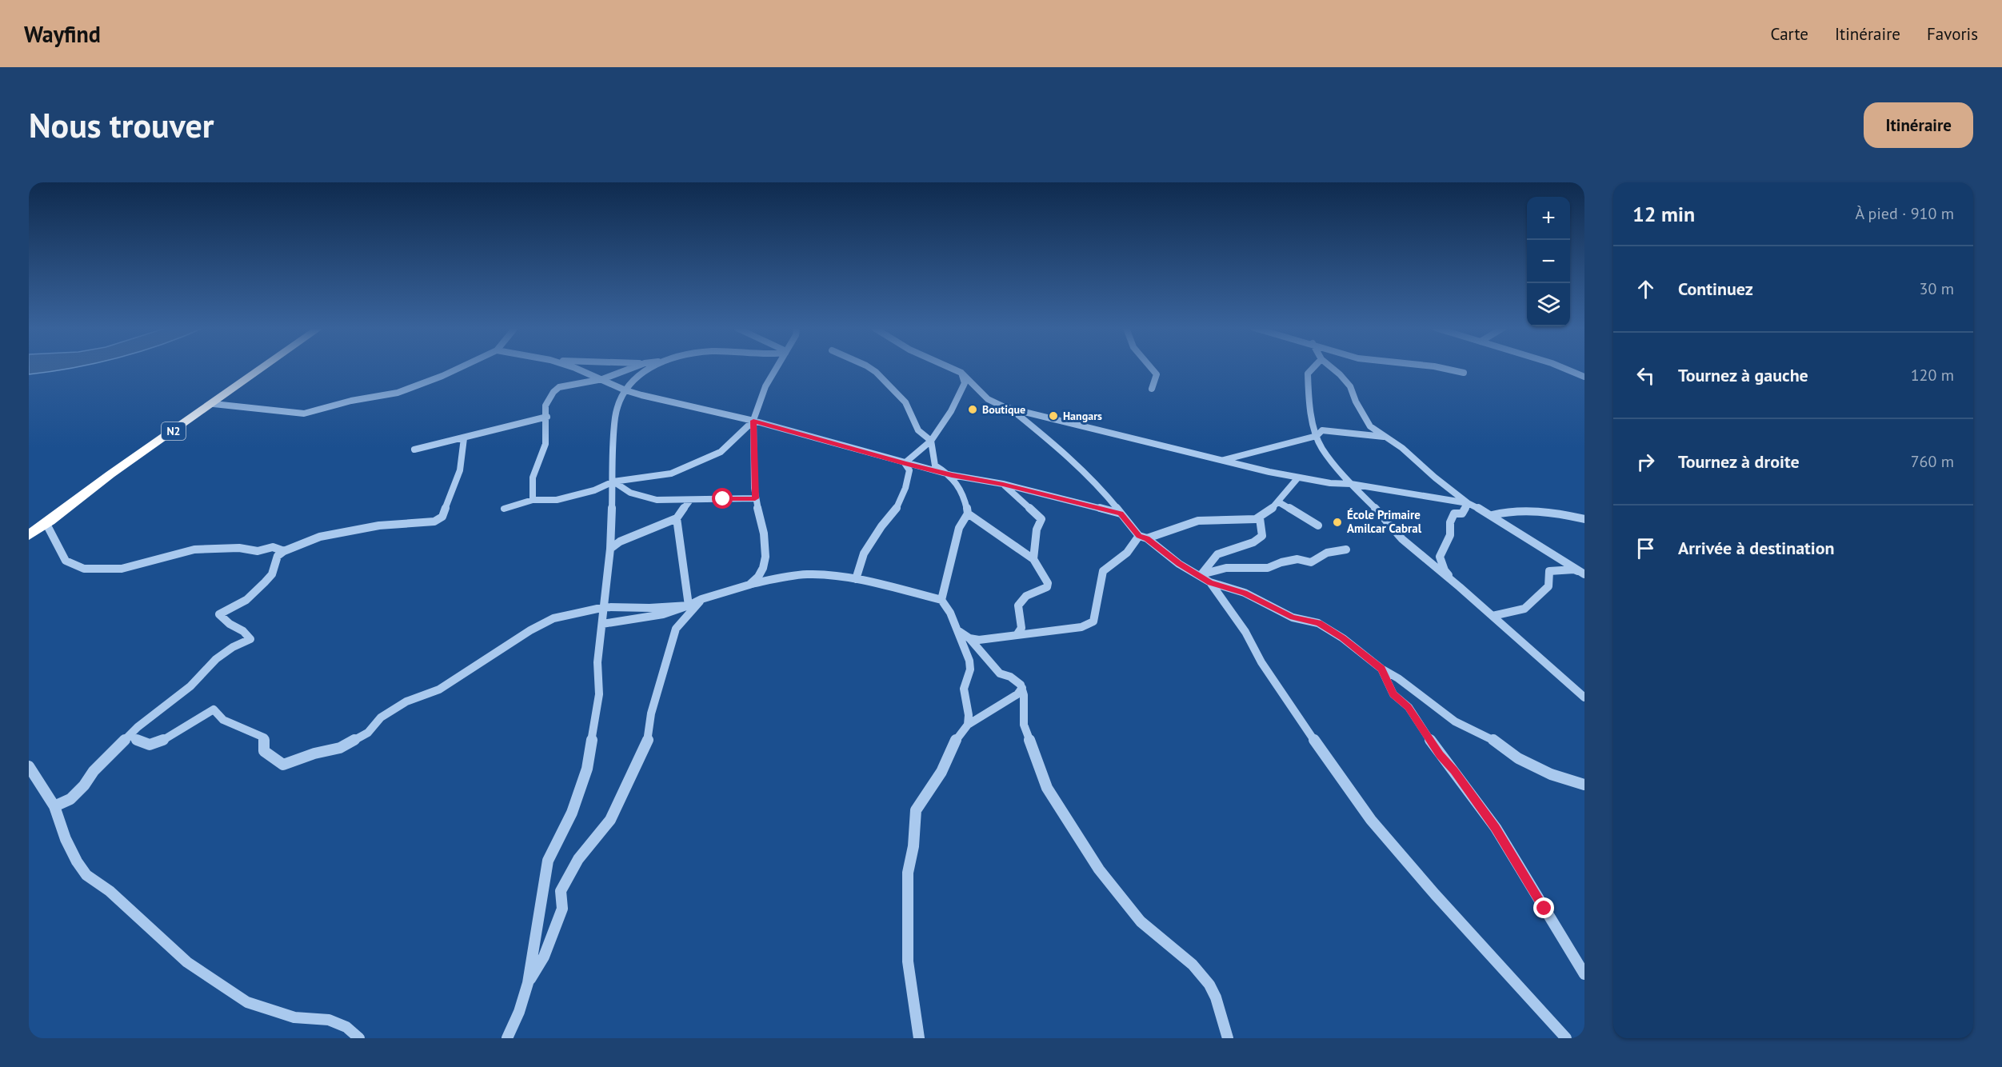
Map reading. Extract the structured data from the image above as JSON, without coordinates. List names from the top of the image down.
{
  "streets": {
    "highway": ["N2"]
  },
  "places": ["Boutique", "Hangars", "École Primaire Amilcar Cabral"],
  "page": {
    "header": "Wayfind",
    "nav": ["Carte", "Itinéraire", "Favoris"],
    "buttons": "Itinéraire",
    "title": "Nous trouver",
    "heading": ["12 min", "À pied · 910 m"],
    "map_buttons": ["+", "−"],
    "list": [
      ["Continuez", "30 m"],
      ["Tournez à gauche", "120 m"],
      ["Tournez à droite", "760 m"],
      "Arrivée à destination"
    ]
  }
}
